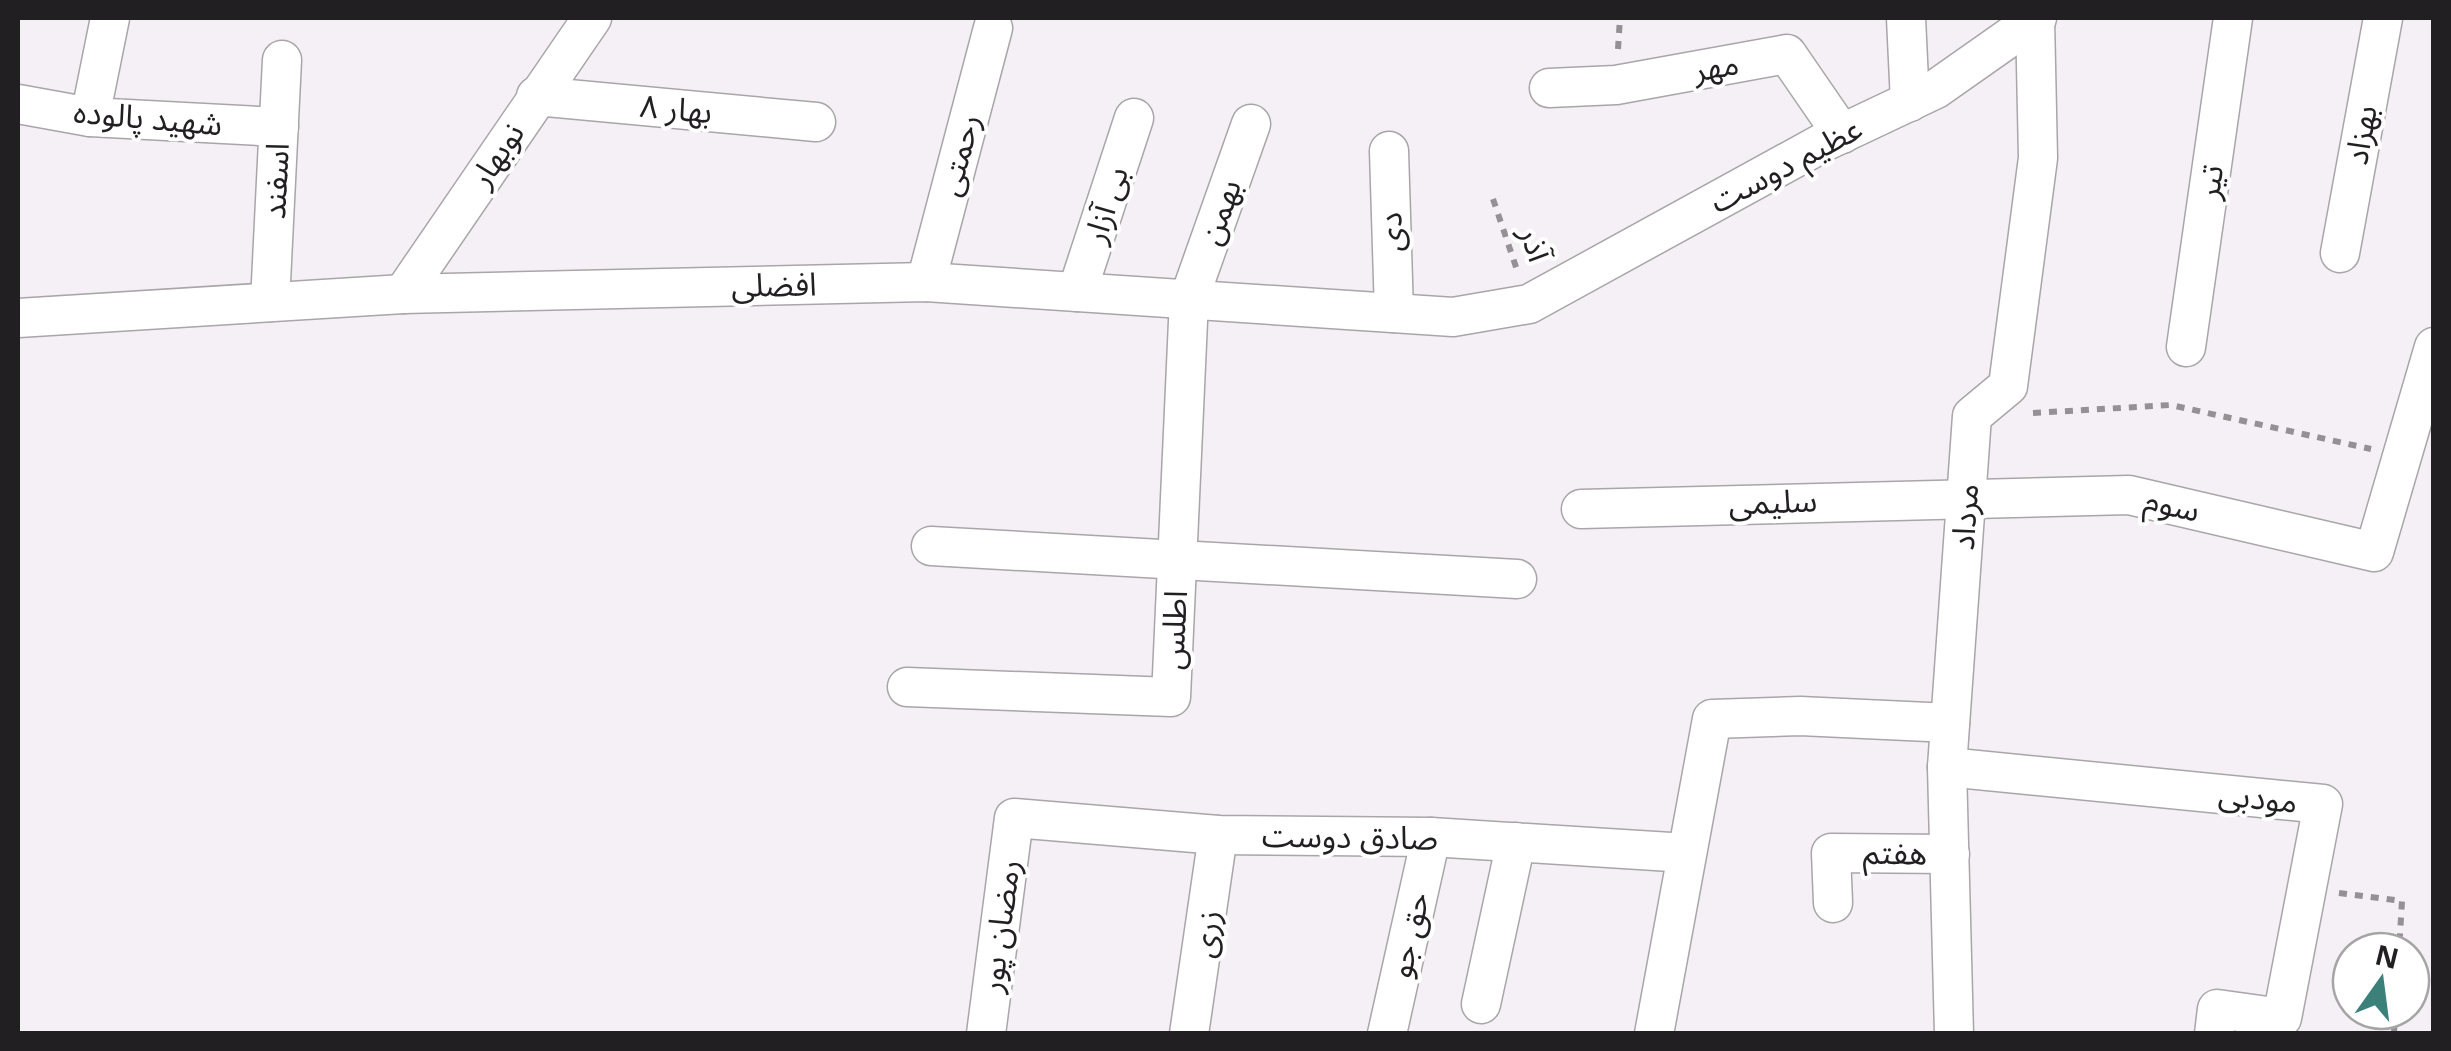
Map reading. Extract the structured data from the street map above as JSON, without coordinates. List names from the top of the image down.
{
  "streets": {
    "street": [
      "مهر",
      "بهار ۸",
      "شهید پالوده",
      "بهزاد",
      "نوبهار",
      "رحمتی",
      "عظیم دوست",
      "اسفند",
      "تیر",
      "بی آزار",
      "بهمن",
      "دی",
      "افضلی",
      "سلیمی",
      "سوم",
      "مرداد",
      "اطلس",
      "مودبی",
      "صادق دوست",
      "هفتم",
      "رمضان پور",
      "زری",
      "حق جو"
    ],
    "path": ["آذر"]
  },
  "crossings": [
    ["مهر", "عظیم دوست"],
    ["بهار ۸", "نوبهار"],
    ["شهید پالوده", "اسفند"],
    ["نوبهار", "افضلی"],
    ["رحمتی", "افضلی"],
    ["عظیم دوست", "آذر"],
    ["عظیم دوست", "افضلی"],
    ["عظیم دوست", "مرداد"],
    ["اسفند", "افضلی"],
    ["بی آزار", "افضلی"],
    ["بهمن", "افضلی"],
    ["بهمن", "اطلس"],
    ["دی", "افضلی"],
    ["آذر", "افضلی"],
    ["افضلی", "اطلس"],
    ["سلیمی", "سوم"],
    ["سلیمی", "مرداد"],
    ["سوم", "مرداد"],
    ["مرداد", "مودبی"],
    ["مرداد", "هفتم"],
    ["صادق دوست", "رمضان پور"],
    ["صادق دوست", "زری"],
    ["صادق دوست", "حق جو"]
  ],
  "north": "top"
}
